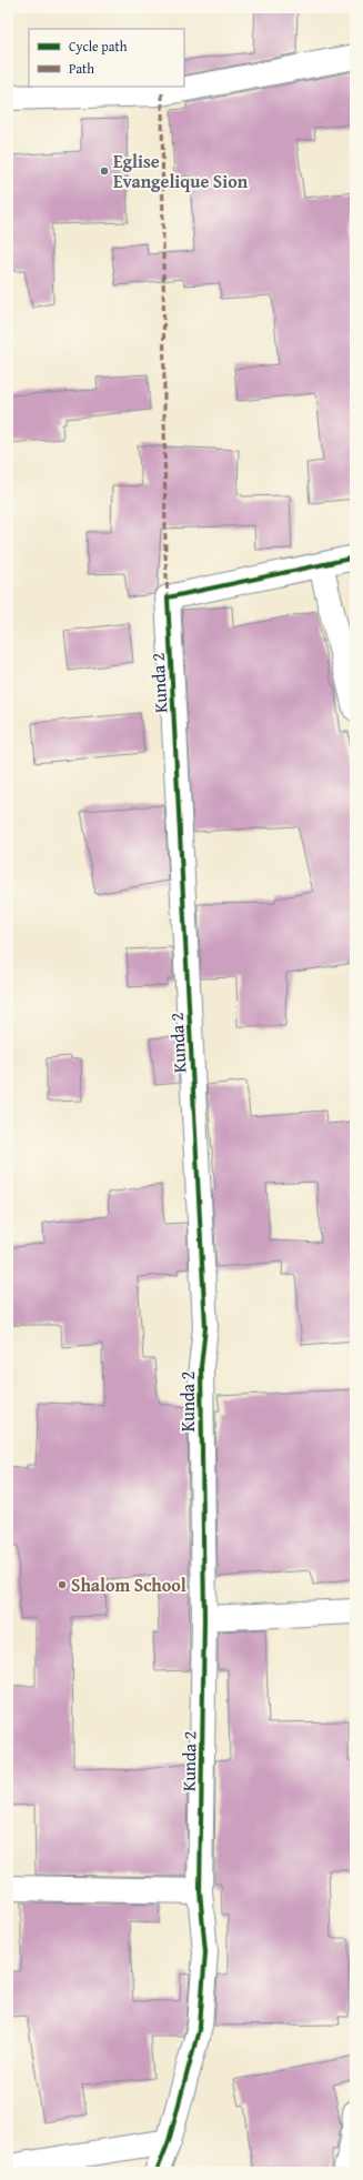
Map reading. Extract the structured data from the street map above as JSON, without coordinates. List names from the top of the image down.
{
  "streets": {
    "street": ["Kunda 2"]
  },
  "places": ["Eglise Evangelique Sion", "Shalom School"],
  "legend": ["Cycle path", "Path"]
}
